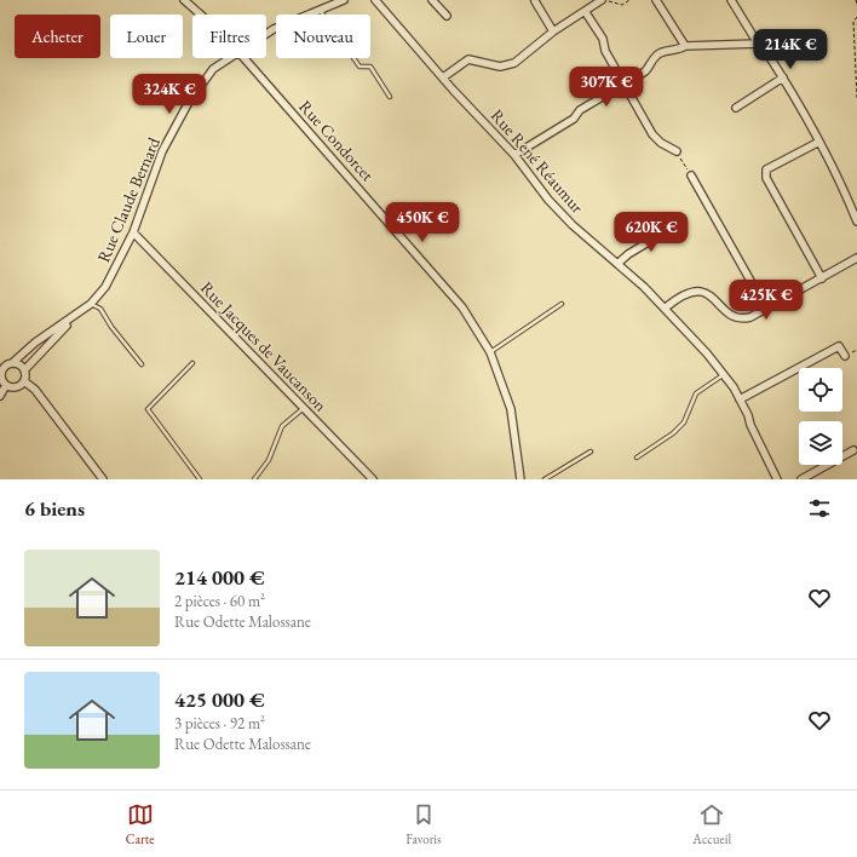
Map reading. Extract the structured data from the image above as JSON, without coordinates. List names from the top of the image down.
{
  "streets": {
    "street": [
      "Rue Condorcet",
      "Rue René Réaumur",
      "Rue Claude Bernard",
      "Rue Jacques de Vaucanson"
    ]
  },
  "crossings": [
    ["Rue Claude Bernard", "Rue Jacques de Vaucanson"]
  ],
  "page": {
    "chip": [
      "Acheter",
      "Louer",
      "Filtres",
      "Nouveau"
    ],
    "price": [
      "214K €",
      "307K €",
      "324K €",
      "450K €",
      "620K €",
      "425K €"
    ],
    "heading": "6 biens",
    "list": [
      {
        "name": "214 000 €",
        "note": "2 pièces · 60 m² · Rue Odette Malossane"
      },
      {
        "name": "425 000 €",
        "note": "3 pièces · 92 m² · Rue Odette Malossane"
      }
    ],
    "tabs": ["Carte", "Favoris", "Accueil"]
  }
}
